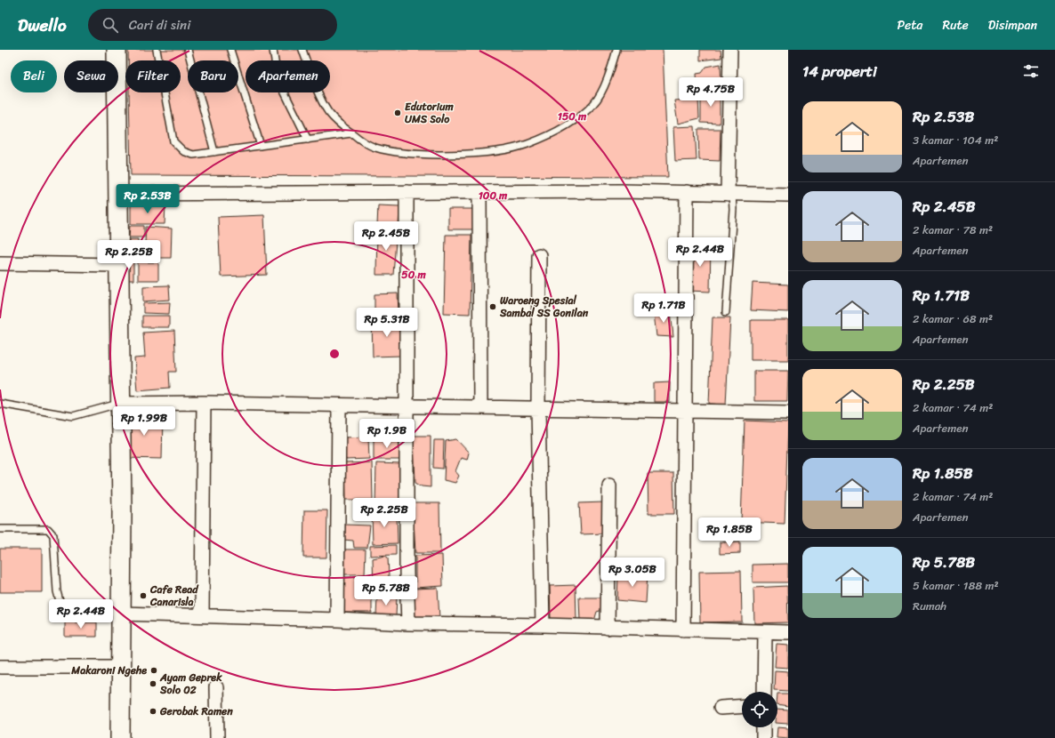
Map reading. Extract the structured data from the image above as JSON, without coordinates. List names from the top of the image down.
{
  "places": [
    "Edutorium UMS Solo",
    "Waroeng Spesial Sambal SS Gonilan",
    "Cafe Read Canarisla",
    "Makaroni Ngehe",
    "Ayam Geprek Solo 02",
    "Gerobak Ramen"
  ],
  "page": {
    "header": "Dwello",
    "search": "Cari di sini",
    "nav": ["Peta", "Rute", "Disimpan"],
    "heading": "14 properti",
    "chip": [
      "Beli",
      "Sewa",
      "Filter",
      "Baru",
      "Apartemen"
    ],
    "price": [
      "Rp 4.75B",
      "Rp 2.53B",
      "Rp 2.45B",
      "Rp 2.44B",
      "Rp 2.25B",
      "Rp 1.71B",
      "Rp 5.31B",
      "Rp 1.99B",
      "Rp 1.9B",
      "Rp 2.25B",
      "Rp 1.85B",
      "Rp 3.05B",
      "Rp 5.78B",
      "Rp 2.44B"
    ],
    "list": [
      {
        "name": "Rp 2.53B",
        "note": "3 kamar · 104 m² · Apartemen"
      },
      {
        "name": "Rp 2.45B",
        "note": "2 kamar · 78 m² · Apartemen"
      },
      {
        "name": "Rp 1.71B",
        "note": "2 kamar · 68 m² · Apartemen"
      },
      {
        "name": "Rp 2.25B",
        "note": "2 kamar · 74 m² · Apartemen"
      },
      {
        "name": "Rp 1.85B",
        "note": "2 kamar · 74 m² · Apartemen"
      },
      {
        "name": "Rp 5.78B",
        "note": "5 kamar · 188 m² · Rumah"
      }
    ]
  },
  "rings": ["150 m", "100 m", "50 m"]
}
